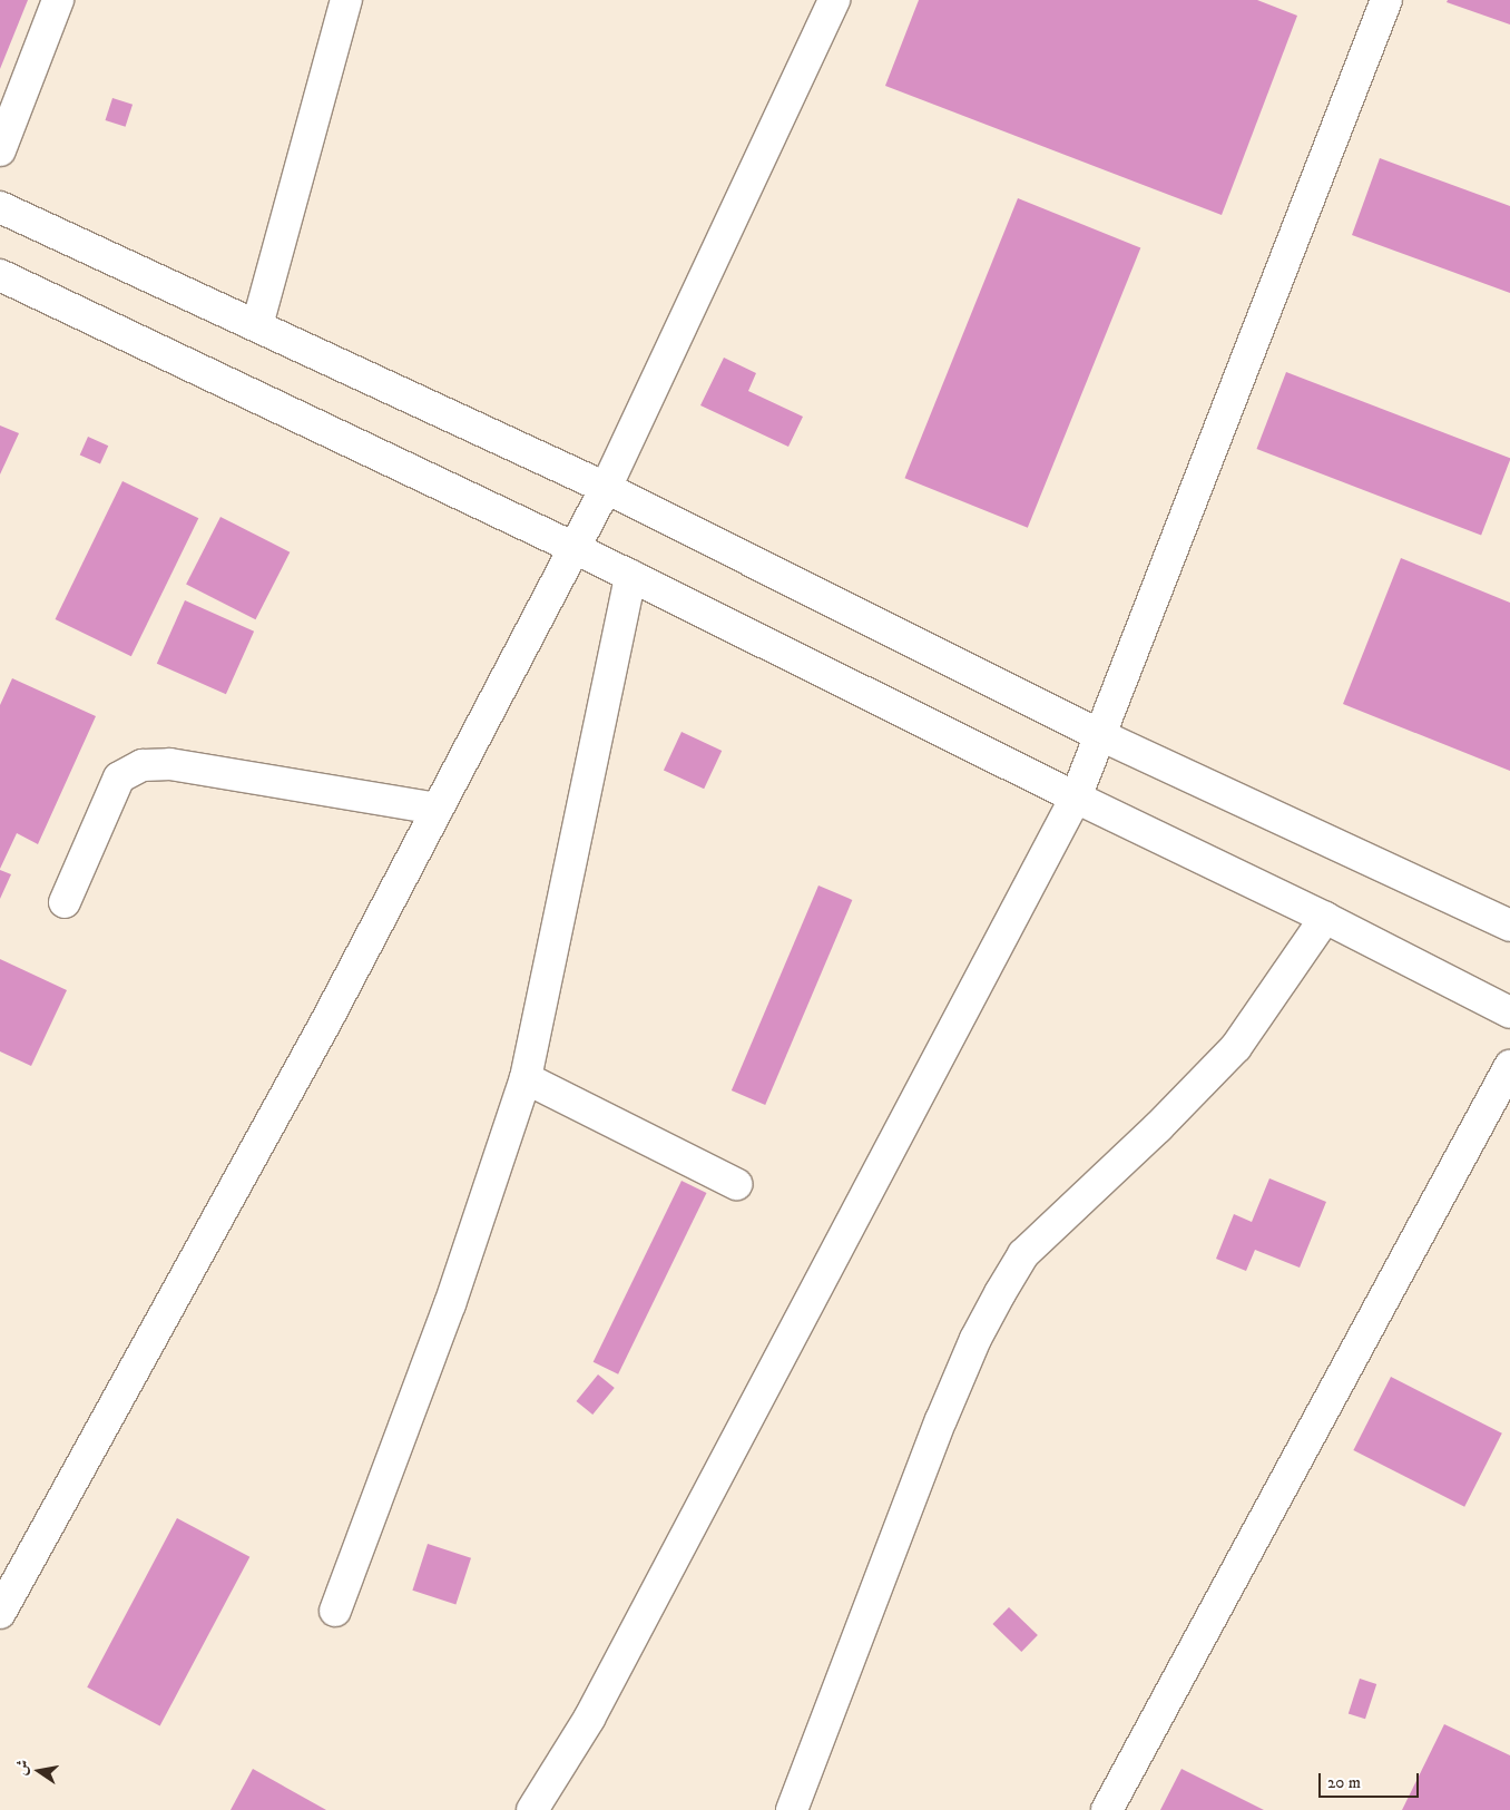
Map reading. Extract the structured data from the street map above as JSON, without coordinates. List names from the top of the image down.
{
  "scale_bar": "20 m",
  "north": "left"
}
